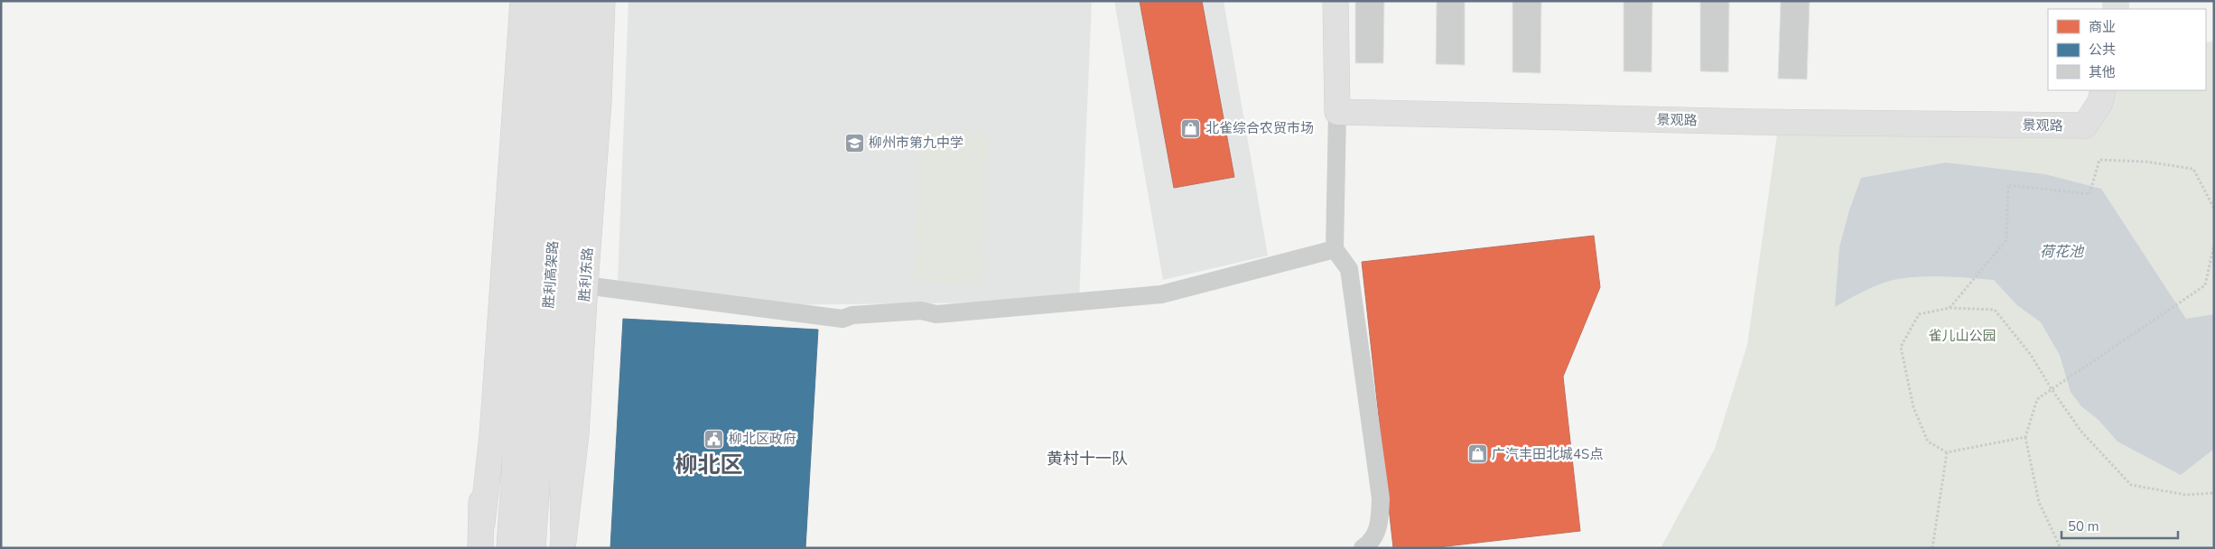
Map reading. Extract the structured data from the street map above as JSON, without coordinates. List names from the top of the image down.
{
  "streets": {
    "main road": ["景观路", "胜利高架路", "胜利东路"]
  },
  "districts": ["黄村十一队", "柳北区"],
  "water": ["荷花池"],
  "parks": ["雀儿山公园"],
  "places": {
    "shop": ["北雀综合农贸市场", "广汽丰田北城4S点"],
    "school or university": ["柳州市第九中学"],
    "public building": ["柳北区政府"]
  },
  "legend": ["商业", "公共", "其他"],
  "scale_bar": "50 m"
}
